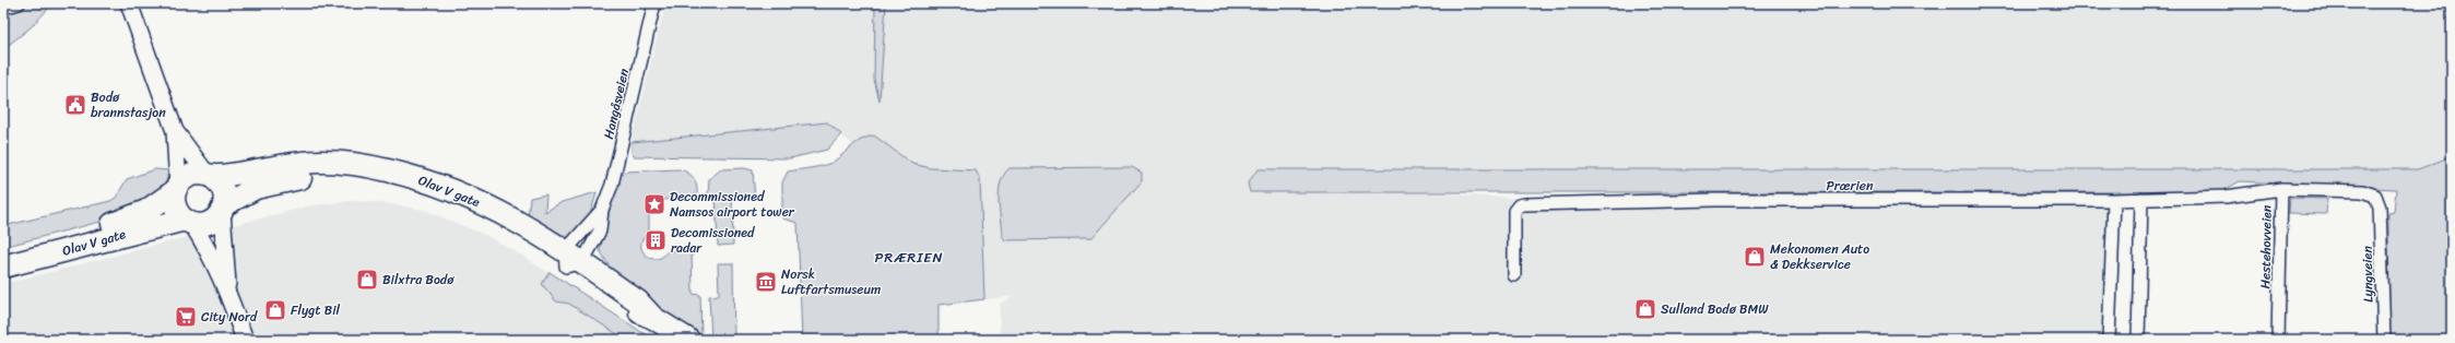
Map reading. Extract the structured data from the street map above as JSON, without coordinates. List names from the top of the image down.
{
  "streets": {
    "highway": ["Olav V gate"],
    "street": [
      "Hangåsveien",
      "Prærien",
      "Hestehovveien",
      "Lyngveien"
    ]
  },
  "crossings": [
    ["Prærien", "Hestehovveien"],
    ["Hestehovveien", "Lyngveien"]
  ],
  "districts": ["PRÆRIEN"],
  "places": {
    "public building": ["Bodø brannstasjon"],
    "place": ["Decommissioned Namsos airport tower"],
    "building": ["Decomissioned radar"],
    "shop": [
      "Mekonomen Auto & Dekkservice",
      "Bilxtra Bodø",
      "Sulland Bodø BMW",
      "Flygt Bil"
    ],
    "museum": ["Norsk Luftfartsmuseum"],
    "supermarket": ["City Nord"]
  }
}
